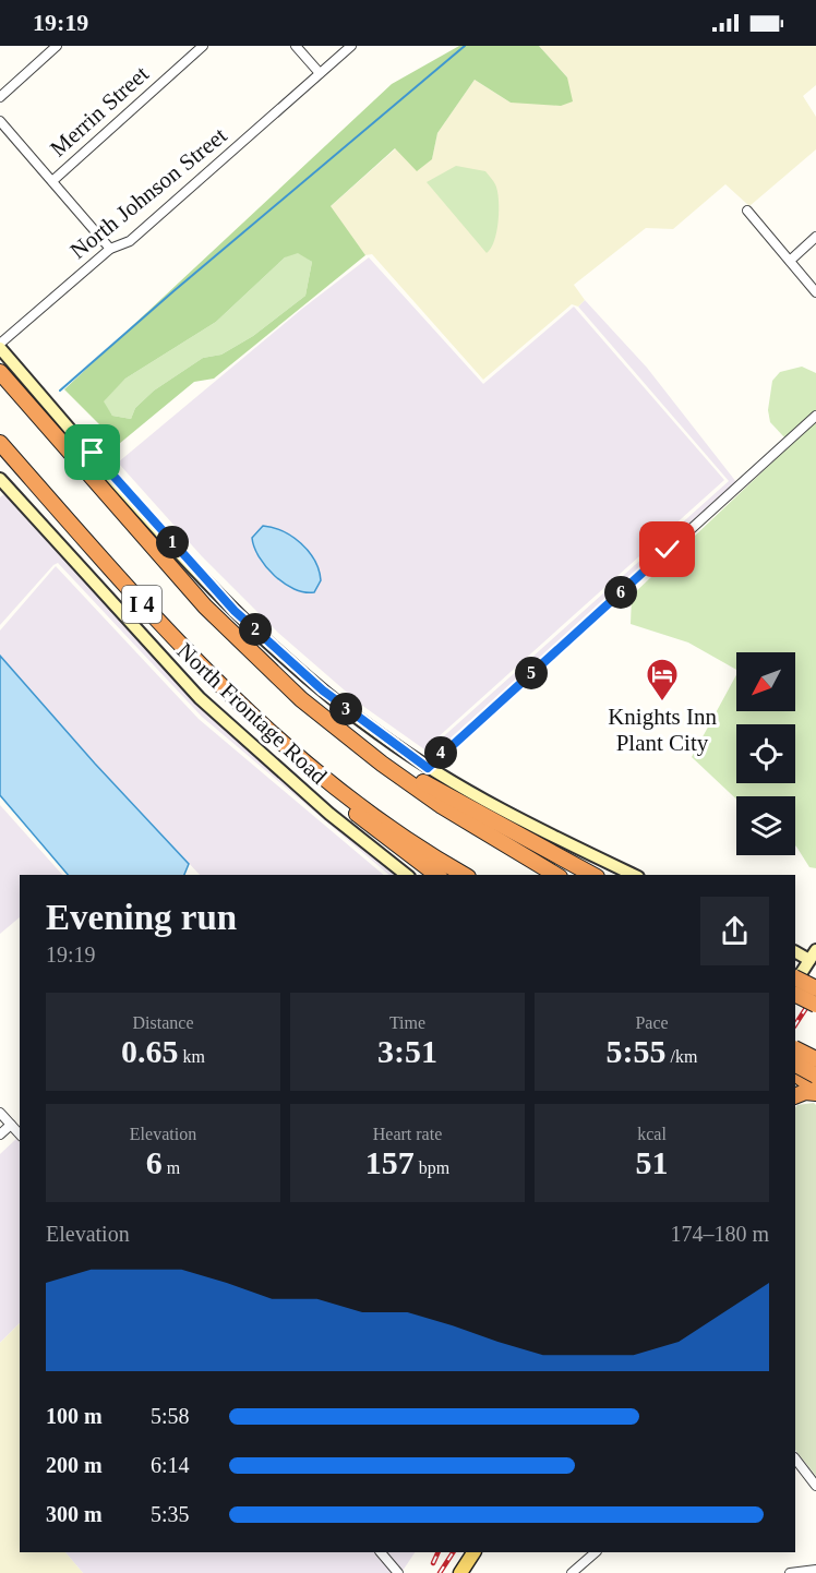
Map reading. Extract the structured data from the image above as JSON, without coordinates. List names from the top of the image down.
{
  "streets": {
    "highway": ["I 4"],
    "street": ["Merrin Street", "North Johnson Street", "North Frontage Road"]
  },
  "places": {
    "hotel": ["Knights Inn Plant City"]
  },
  "north": "bottom left",
  "page": {
    "status": "19:19",
    "pins": [
      "1",
      "6",
      "2",
      "5",
      "3",
      "4"
    ],
    "heading": ["Evening run", "19:19"],
    "stats": [
      ["Distance", "0.65 km"],
      ["Time", "3:51"],
      ["Pace", "5:55 /km"],
      ["Elevation", "6 m"],
      ["Heart rate", "157 bpm"],
      ["kcal", "51"]
    ],
    "chart": ["Elevation", "174–180 m"],
    "list": [
      {
        "name": "100 m",
        "note": "5:58"
      },
      {
        "name": "200 m",
        "note": "6:14"
      },
      {
        "name": "300 m",
        "note": "5:35"
      }
    ]
  }
}
